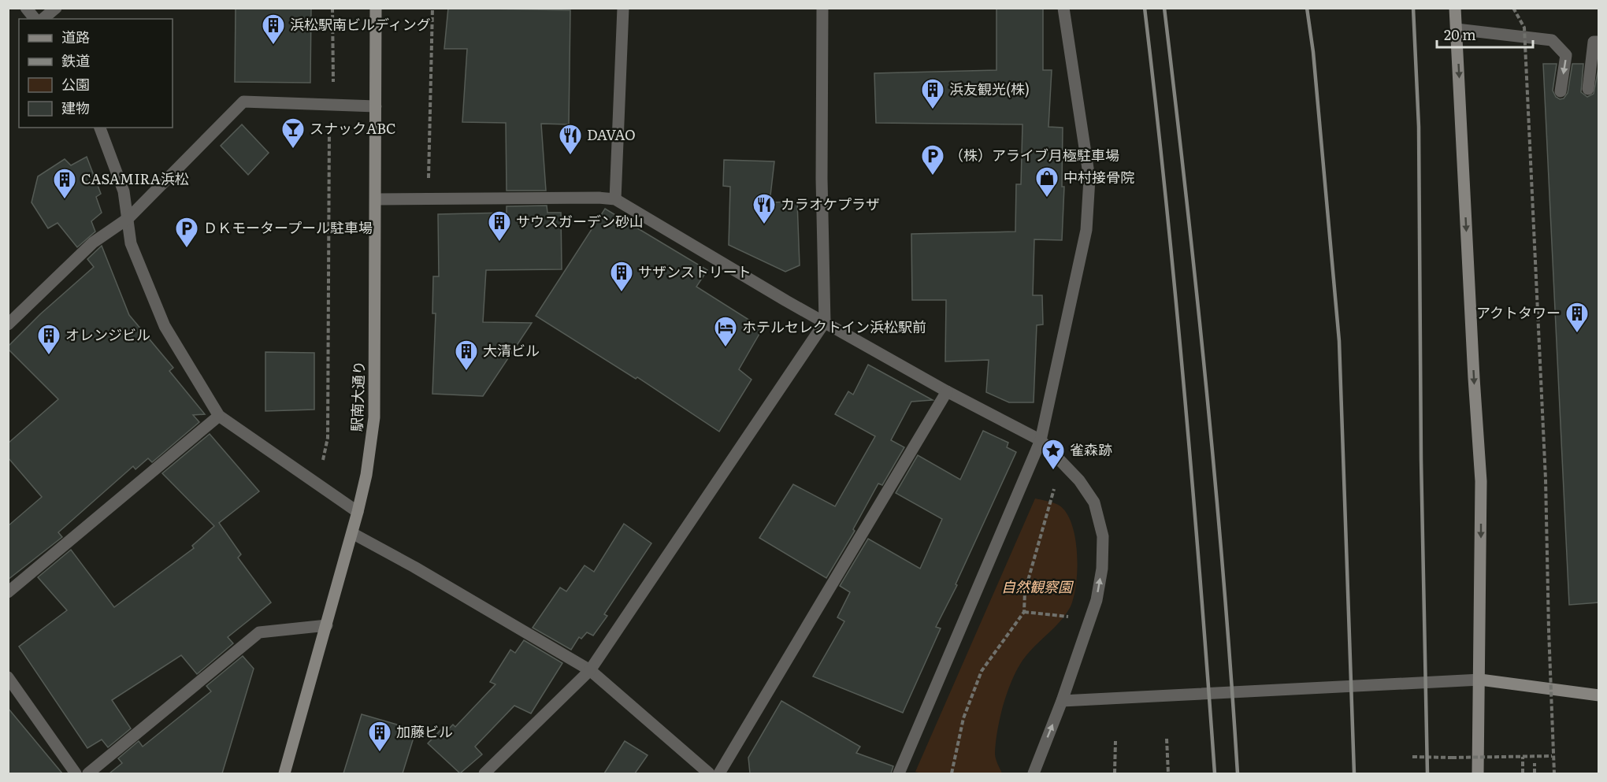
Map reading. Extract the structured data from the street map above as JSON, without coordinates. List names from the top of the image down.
{
  "streets": {
    "street": ["駅南大通り"]
  },
  "parks": ["自然観察園"],
  "places": {
    "building": [
      "浜松駅南ビルディング",
      "浜友観光(株)",
      "CASAMIRA浜松",
      "サウスガーデン砂山",
      "サザンストリート",
      "アクトタワー",
      "オレンジビル",
      "大清ビル",
      "加藤ビル"
    ],
    "bar": ["スナックABC"],
    "restaurant": ["DAVAO", "カラオケプラザ"],
    "parking": ["（株）アライブ月極駐車場", "ＤＫモータープール駐車場"],
    "shop": ["中村接骨院"],
    "hotel": ["ホテルセレクトイン浜松駅前"],
    "place": ["雀森跡"]
  },
  "legend": [
    "道路",
    "鉄道",
    "公園",
    "建物"
  ],
  "scale_bar": "20 m"
}
